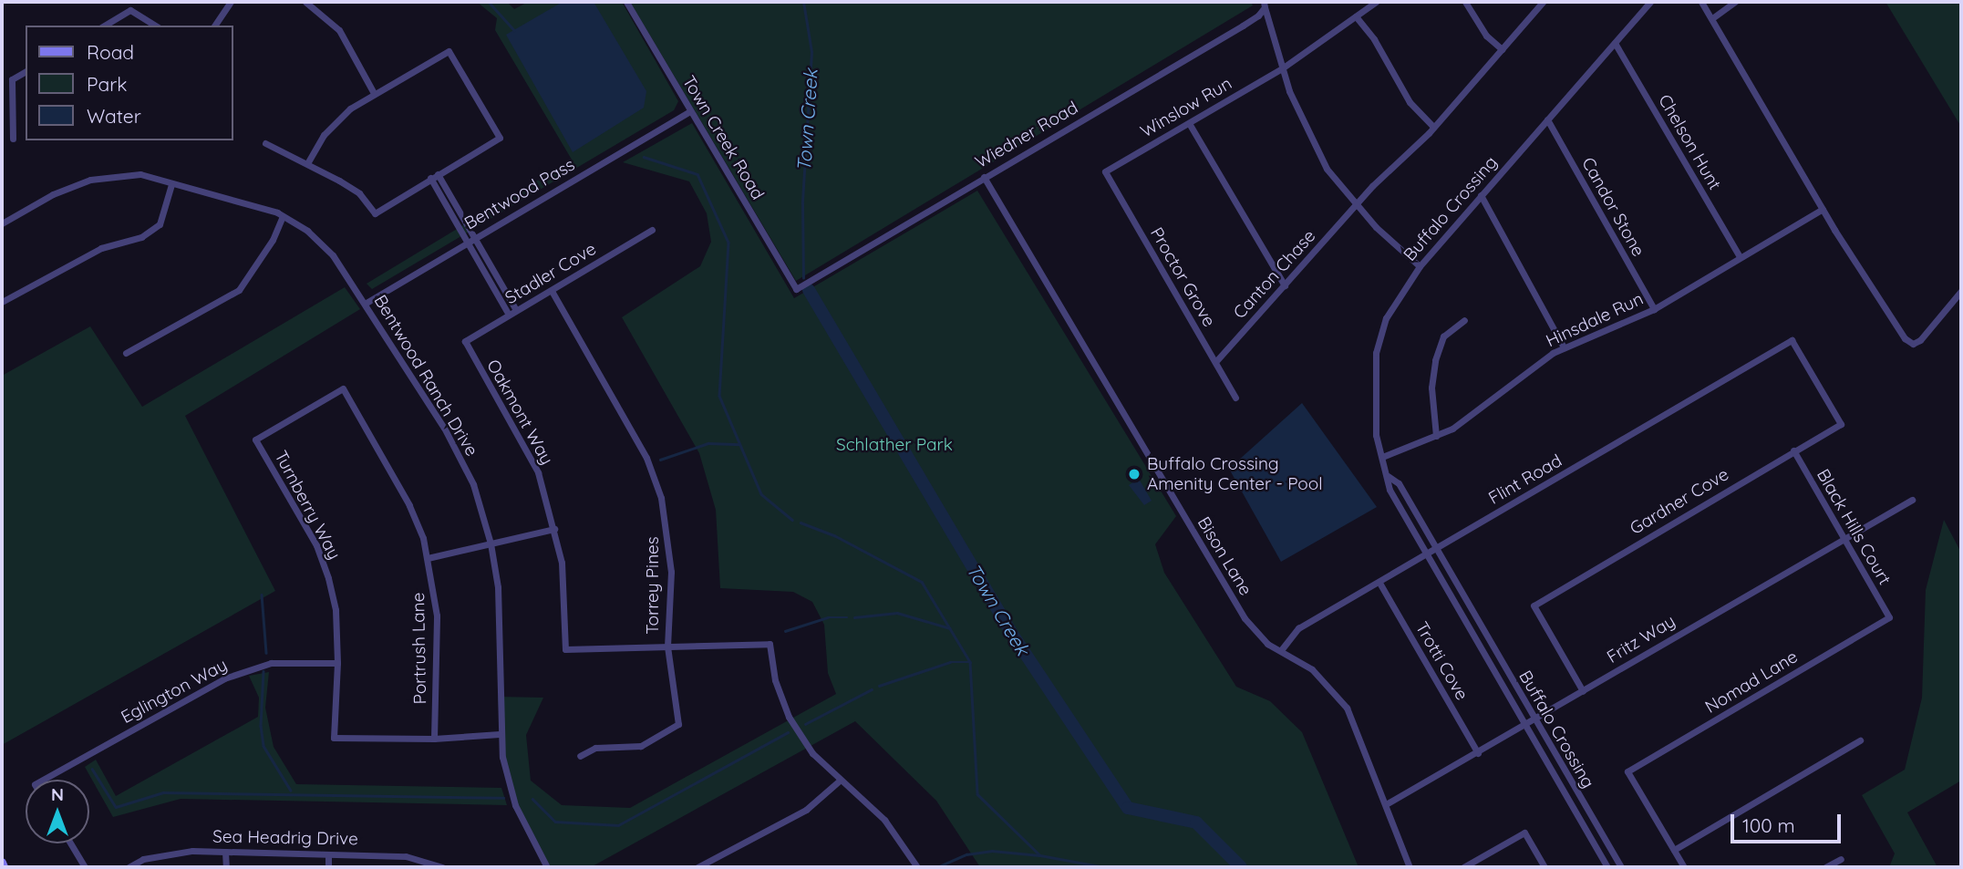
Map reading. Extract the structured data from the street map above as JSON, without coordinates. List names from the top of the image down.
{
  "streets": {
    "street": [
      "Winslow Run",
      "Wiedner Road",
      "Town Creek Road",
      "Chelson Hunt",
      "Bentwood Pass",
      "Candor Stone",
      "Buffalo Crossing",
      "Stadler Cove",
      "Canton Chase",
      "Proctor Grove",
      "Hinsdale Run",
      "Bentwood Ranch Drive",
      "Oakmont Way",
      "Flint Road",
      "Gardner Cove",
      "Turnberry Way",
      "Black Hills Court",
      "Bison Lane",
      "Torrey Pines",
      "Fritz Way",
      "Portrush Lane",
      "Trotti Cove",
      "Nomad Lane",
      "Eglington Way",
      "Sea Headrig Drive"
    ]
  },
  "crossings": [
    ["Winslow Run", "Proctor Grove"],
    ["Wiedner Road", "Town Creek Road"],
    ["Wiedner Road", "Bison Lane"],
    ["Town Creek Road", "Bentwood Pass"],
    ["Chelson Hunt", "Buffalo Crossing"],
    ["Chelson Hunt", "Hinsdale Run"],
    ["Bentwood Pass", "Bentwood Ranch Drive"],
    ["Candor Stone", "Buffalo Crossing"],
    ["Candor Stone", "Hinsdale Run"],
    ["Buffalo Crossing", "Hinsdale Run"],
    ["Buffalo Crossing", "Flint Road"],
    ["Buffalo Crossing", "Fritz Way"],
    ["Stadler Cove", "Oakmont Way"],
    ["Stadler Cove", "Torrey Pines"],
    ["Canton Chase", "Proctor Grove"],
    ["Oakmont Way", "Torrey Pines"],
    ["Flint Road", "Gardner Cove"],
    ["Flint Road", "Bison Lane"],
    ["Flint Road", "Trotti Cove"],
    ["Gardner Cove", "Black Hills Court"],
    ["Gardner Cove", "Fritz Way"],
    ["Turnberry Way", "Portrush Lane"],
    ["Turnberry Way", "Eglington Way"],
    ["Black Hills Court", "Fritz Way"],
    ["Black Hills Court", "Nomad Lane"],
    ["Bison Lane", "Fritz Way"],
    ["Fritz Way", "Trotti Cove"]
  ],
  "water": ["Town Creek"],
  "parks": ["Schlather Park"],
  "places": ["Buffalo Crossing Amenity Center - Pool"],
  "legend": ["Road", "Park", "Water"],
  "scale_bar": "100 m",
  "north": "top"
}
